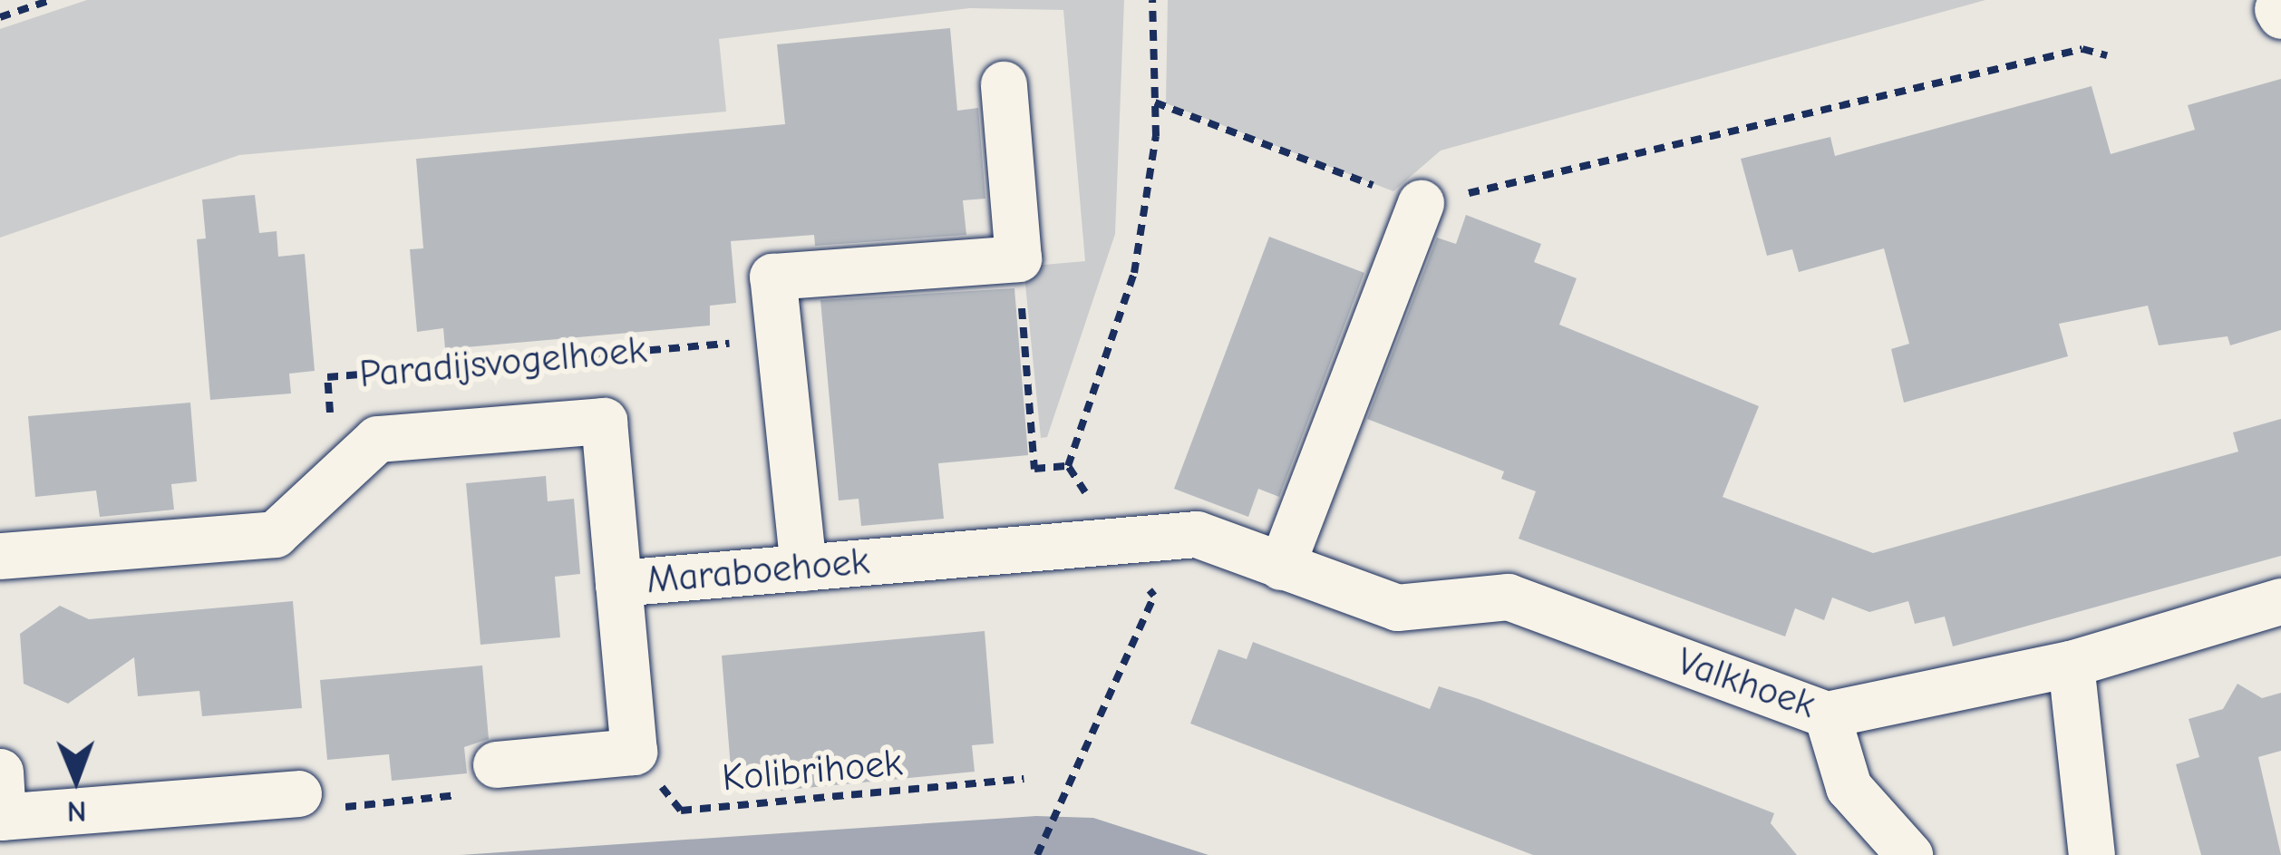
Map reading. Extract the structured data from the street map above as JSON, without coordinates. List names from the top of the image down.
{
  "streets": {
    "street": ["Maraboehoek", "Valkhoek"],
    "path": ["Paradijsvogelhoek", "Kolibrihoek"]
  },
  "crossings": [
    ["Paradijsvogelhoek", "Maraboehoek"],
    ["Maraboehoek", "Valkhoek"]
  ],
  "north": "bottom"
}
